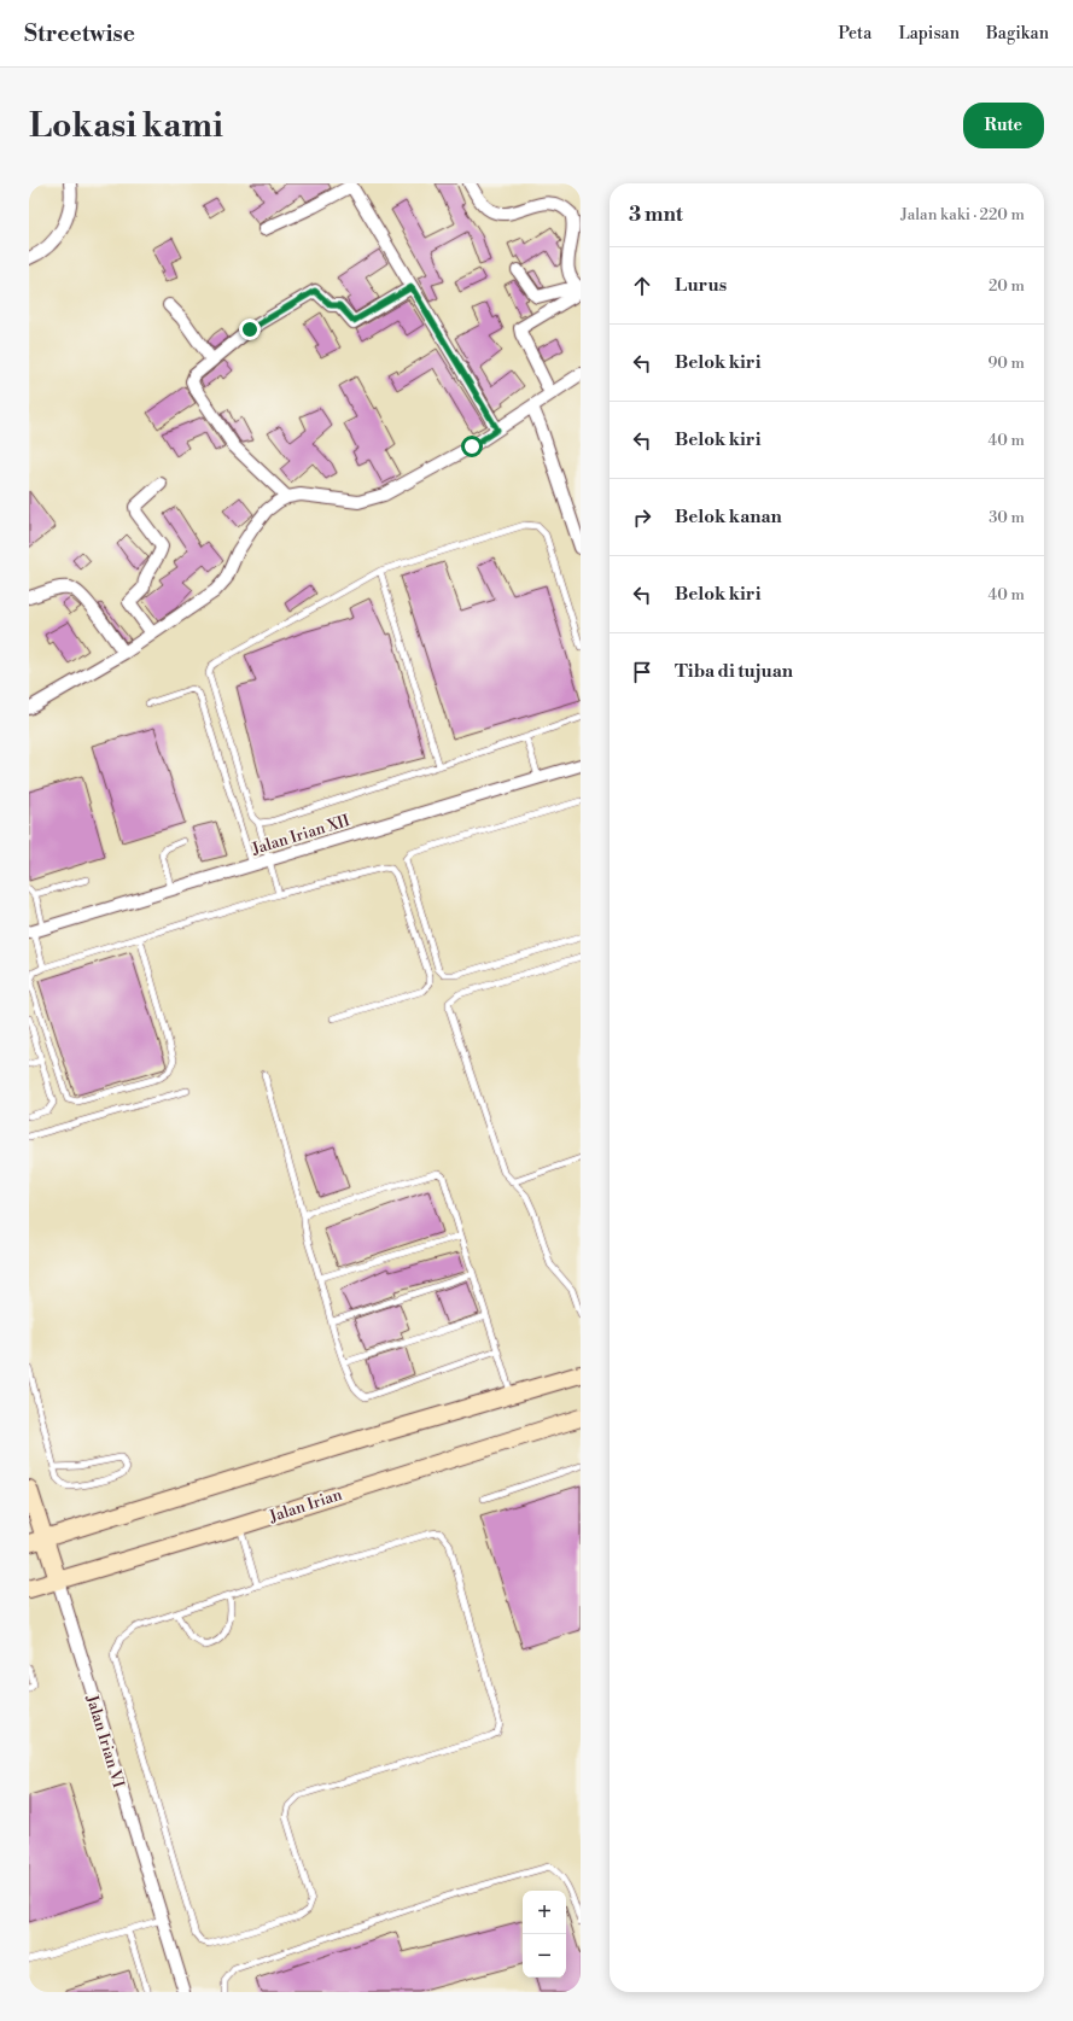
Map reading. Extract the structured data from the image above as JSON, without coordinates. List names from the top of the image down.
{
  "streets": {
    "street": ["Jalan Irian XII", "Jalan Irian", "Jalan Irian VI"]
  },
  "crossings": [
    ["Jalan Irian", "Jalan Irian VI"]
  ],
  "page": {
    "header": "Streetwise",
    "nav": ["Peta", "Lapisan", "Bagikan"],
    "buttons": "Rute",
    "title": "Lokasi kami",
    "heading": ["3 mnt", "Jalan kaki · 220 m"],
    "list": [
      ["Lurus", "20 m"],
      ["Belok kiri", "90 m"],
      ["Belok kiri", "40 m"],
      ["Belok kanan", "30 m"],
      ["Belok kiri", "40 m"],
      "Tiba di tujuan"
    ],
    "map_buttons": ["+", "−"]
  }
}
